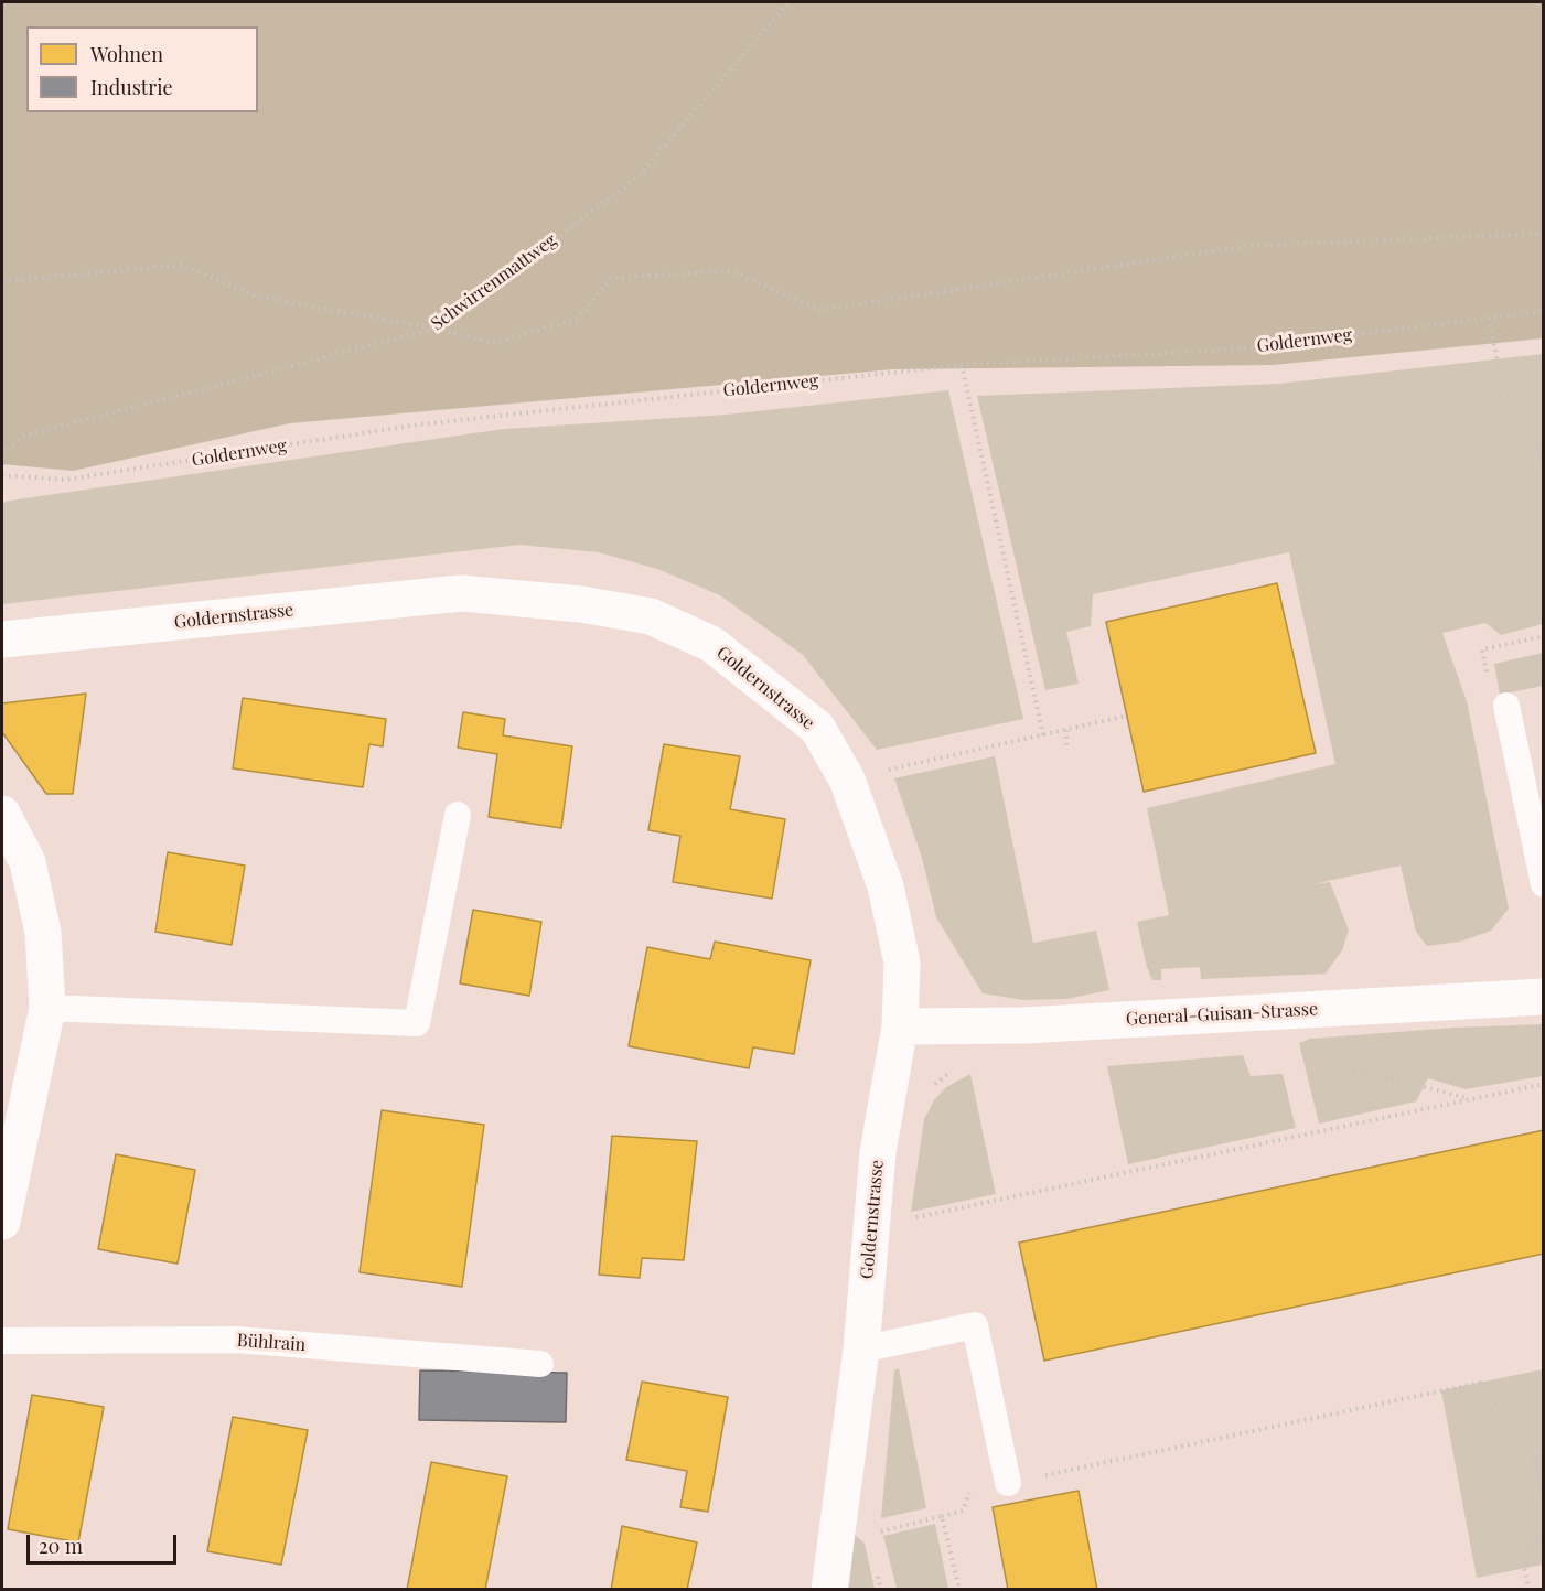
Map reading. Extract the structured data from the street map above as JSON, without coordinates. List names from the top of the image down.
{
  "streets": {
    "street": ["Goldernstrasse", "General-Guisan-Strasse"],
    "lane": ["Bühlrain"],
    "path": ["Schwirrenmattweg", "Goldernweg"]
  },
  "crossings": [
    ["Goldernstrasse", "General-Guisan-Strasse"]
  ],
  "legend": ["Wohnen", "Industrie"],
  "scale_bar": "20 m"
}
